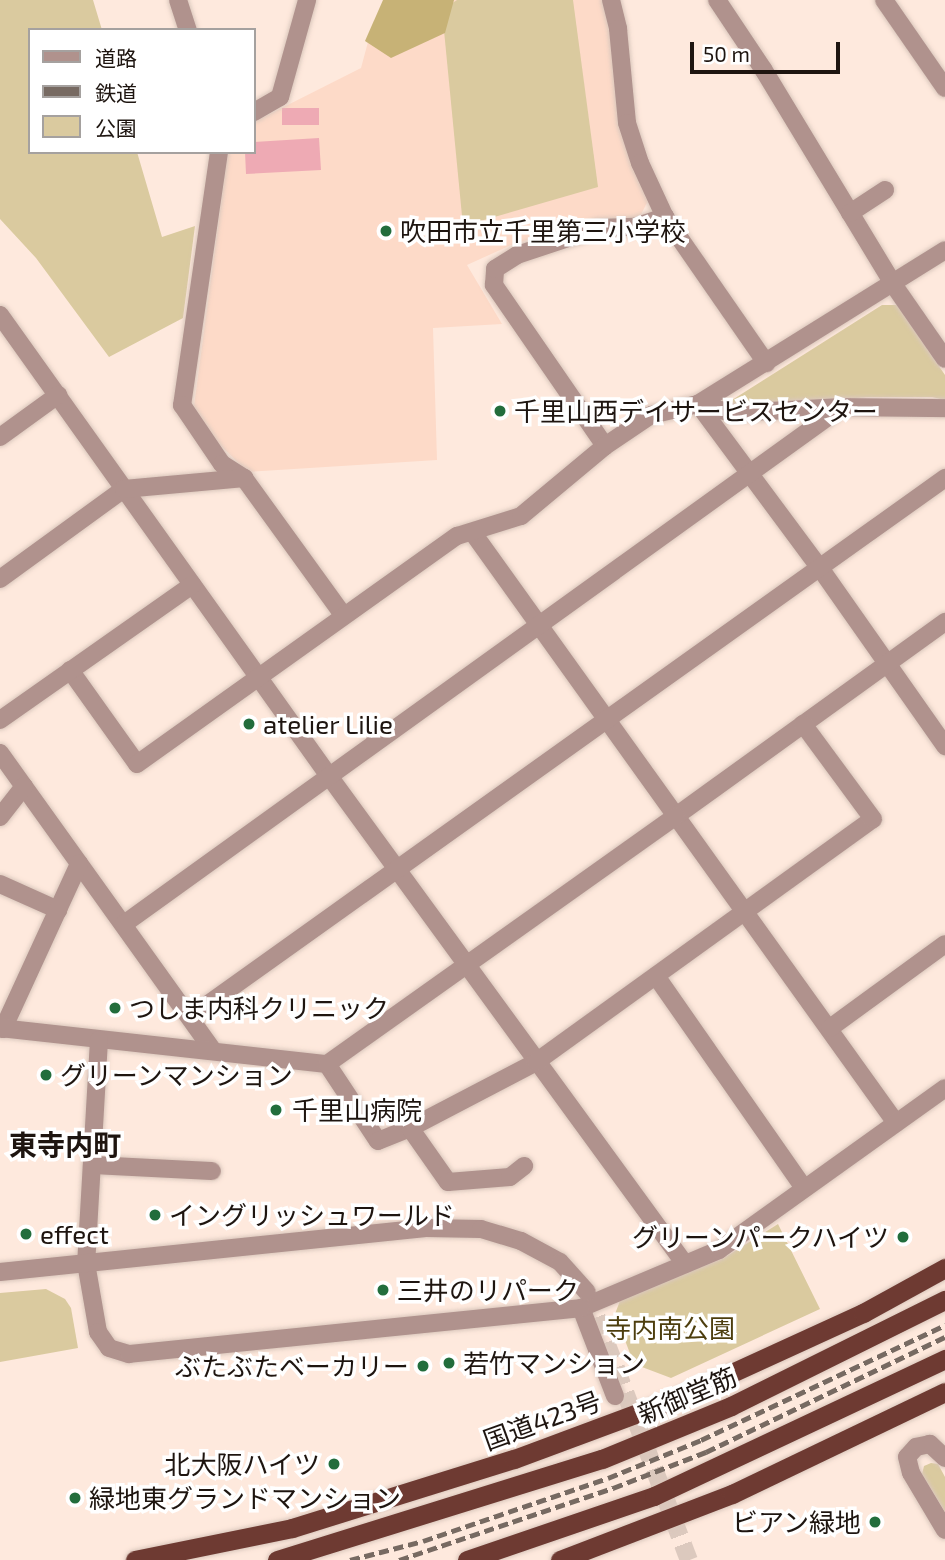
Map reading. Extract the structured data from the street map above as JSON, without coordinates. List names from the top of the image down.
{
  "streets": {
    "highway": ["新御堂筋", "国道423号"]
  },
  "districts": ["東寺内町"],
  "parks": ["寺内南公園"],
  "places": [
    "吹田市立千里第三小学校",
    "千里山西デイサービスセンター",
    "atelier Lilie",
    "つしま内科クリニック",
    "グリーンマンション",
    "千里山病院",
    "イングリッシュワールド",
    "effect",
    "グリーンパークハイツ",
    "三井のリパーク",
    "若竹マンション",
    "ぶたぶたベーカリー",
    "北大阪ハイツ",
    "緑地東グランドマンション",
    "ビアン緑地"
  ],
  "legend": ["道路", "鉄道", "公園"],
  "scale_bar": "50 m"
}
